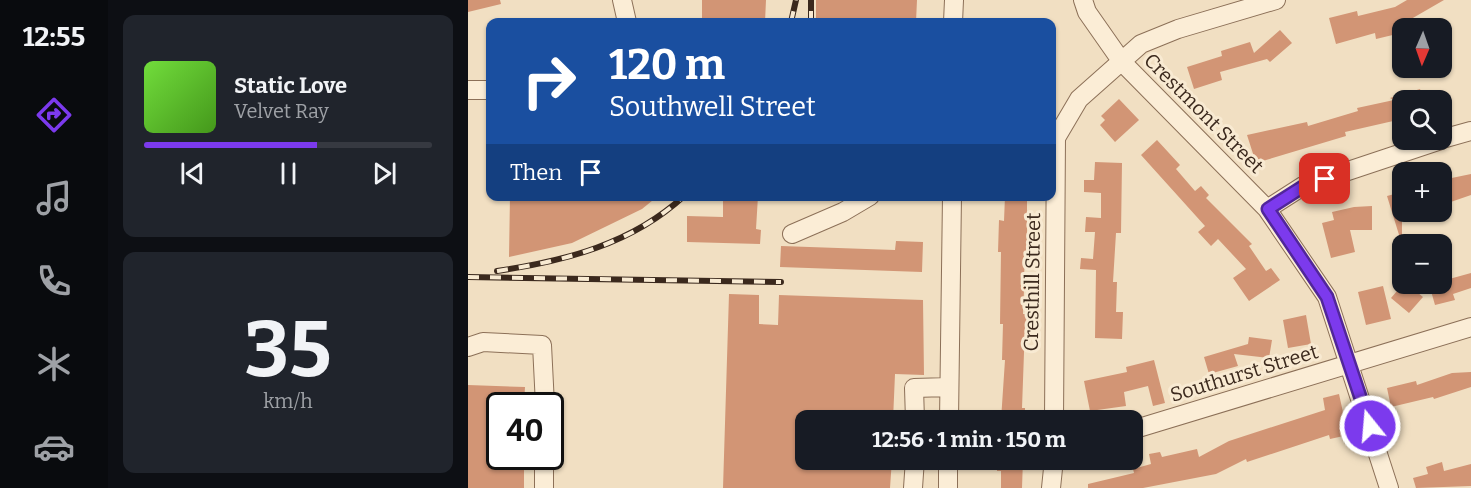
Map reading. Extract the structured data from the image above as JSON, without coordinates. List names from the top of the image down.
{
  "streets": {
    "street": ["Crestmont Street", "Cresthill Street", "Southurst Street"]
  },
  "crossings": [
    ["Crestmont Street", "Cresthill Street"],
    ["Crestmont Street", "Southurst Street"]
  ],
  "north": "bottom",
  "page": {
    "tabs": "12:55",
    "map_buttons": ["+", "−"],
    "turn": ["120 m", "Southwell Street"],
    "song": ["Static Love", "Velvet Ray"],
    "then": "Then",
    "tile": ["35", "km/h"],
    "limit": "40",
    "trip": "12:56 · 1 min · 150 m"
  }
}
